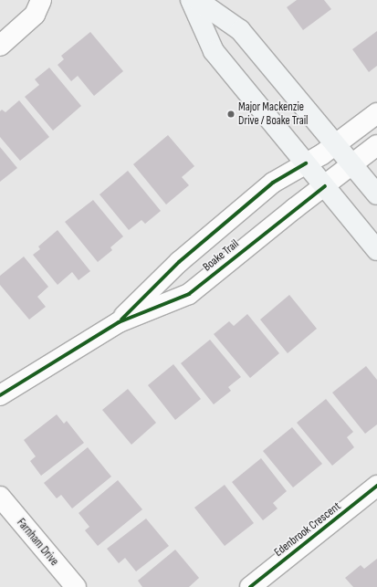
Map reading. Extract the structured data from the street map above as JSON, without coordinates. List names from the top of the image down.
{
  "streets": {
    "street": ["Boake Trail", "Edenbrook Crescent", "Farnham Drive"]
  },
  "places": ["Major Mackenzie Drive / Boake Trail"]
}
